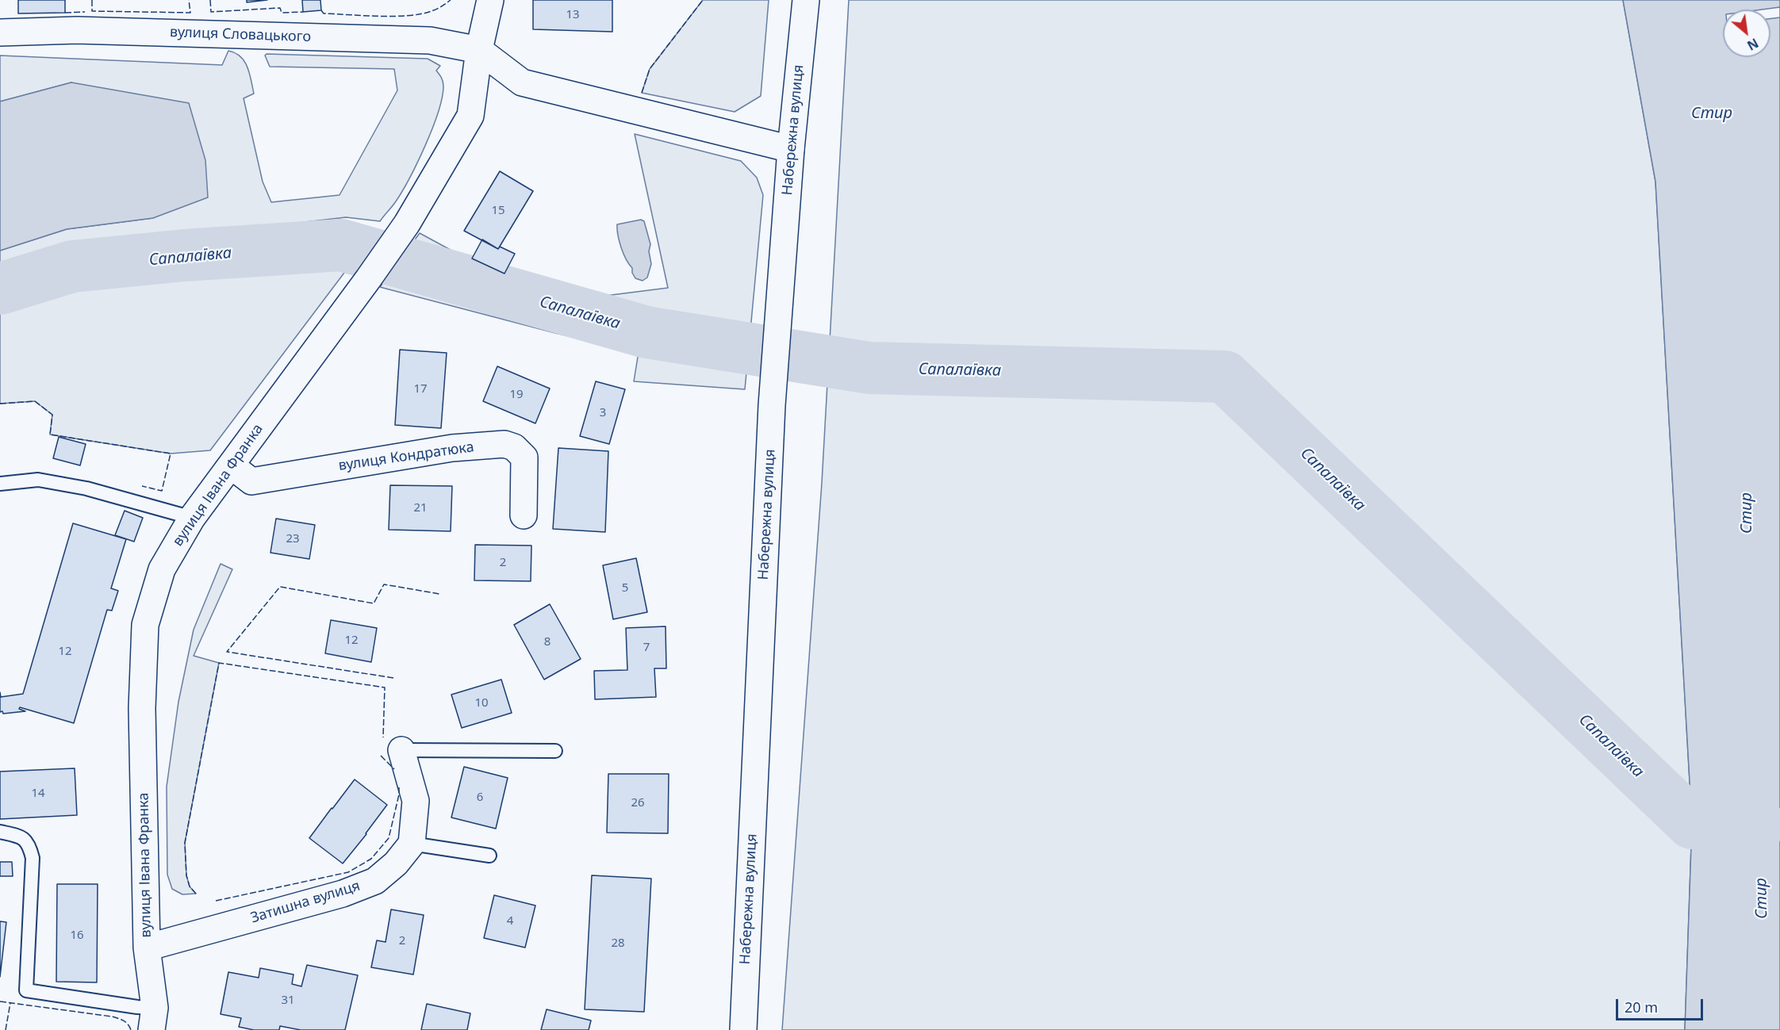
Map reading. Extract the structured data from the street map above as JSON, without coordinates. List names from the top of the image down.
{
  "streets": {
    "street": [
      "вулиця Словацького",
      "Набережна вулиця",
      "вулиця Кондратюка",
      "вулиця Івана Франка",
      "Затишна вулиця"
    ]
  },
  "crossings": [
    ["вулиця Словацького", "вулиця Івана Франка"],
    ["вулиця Кондратюка", "вулиця Івана Франка"],
    ["вулиця Івана Франка", "Затишна вулиця"]
  ],
  "water": ["Стир", "Сапалаївка"],
  "house_numbers": [
    "13",
    "15",
    "17",
    "19",
    "3",
    "21",
    "23",
    "2",
    "5",
    "12",
    "8",
    "7",
    "12",
    "10",
    "14",
    "6",
    "26",
    "4",
    "16",
    "2",
    "28",
    "31"
  ],
  "scale_bar": "20 m",
  "north": "bottom right"
}
